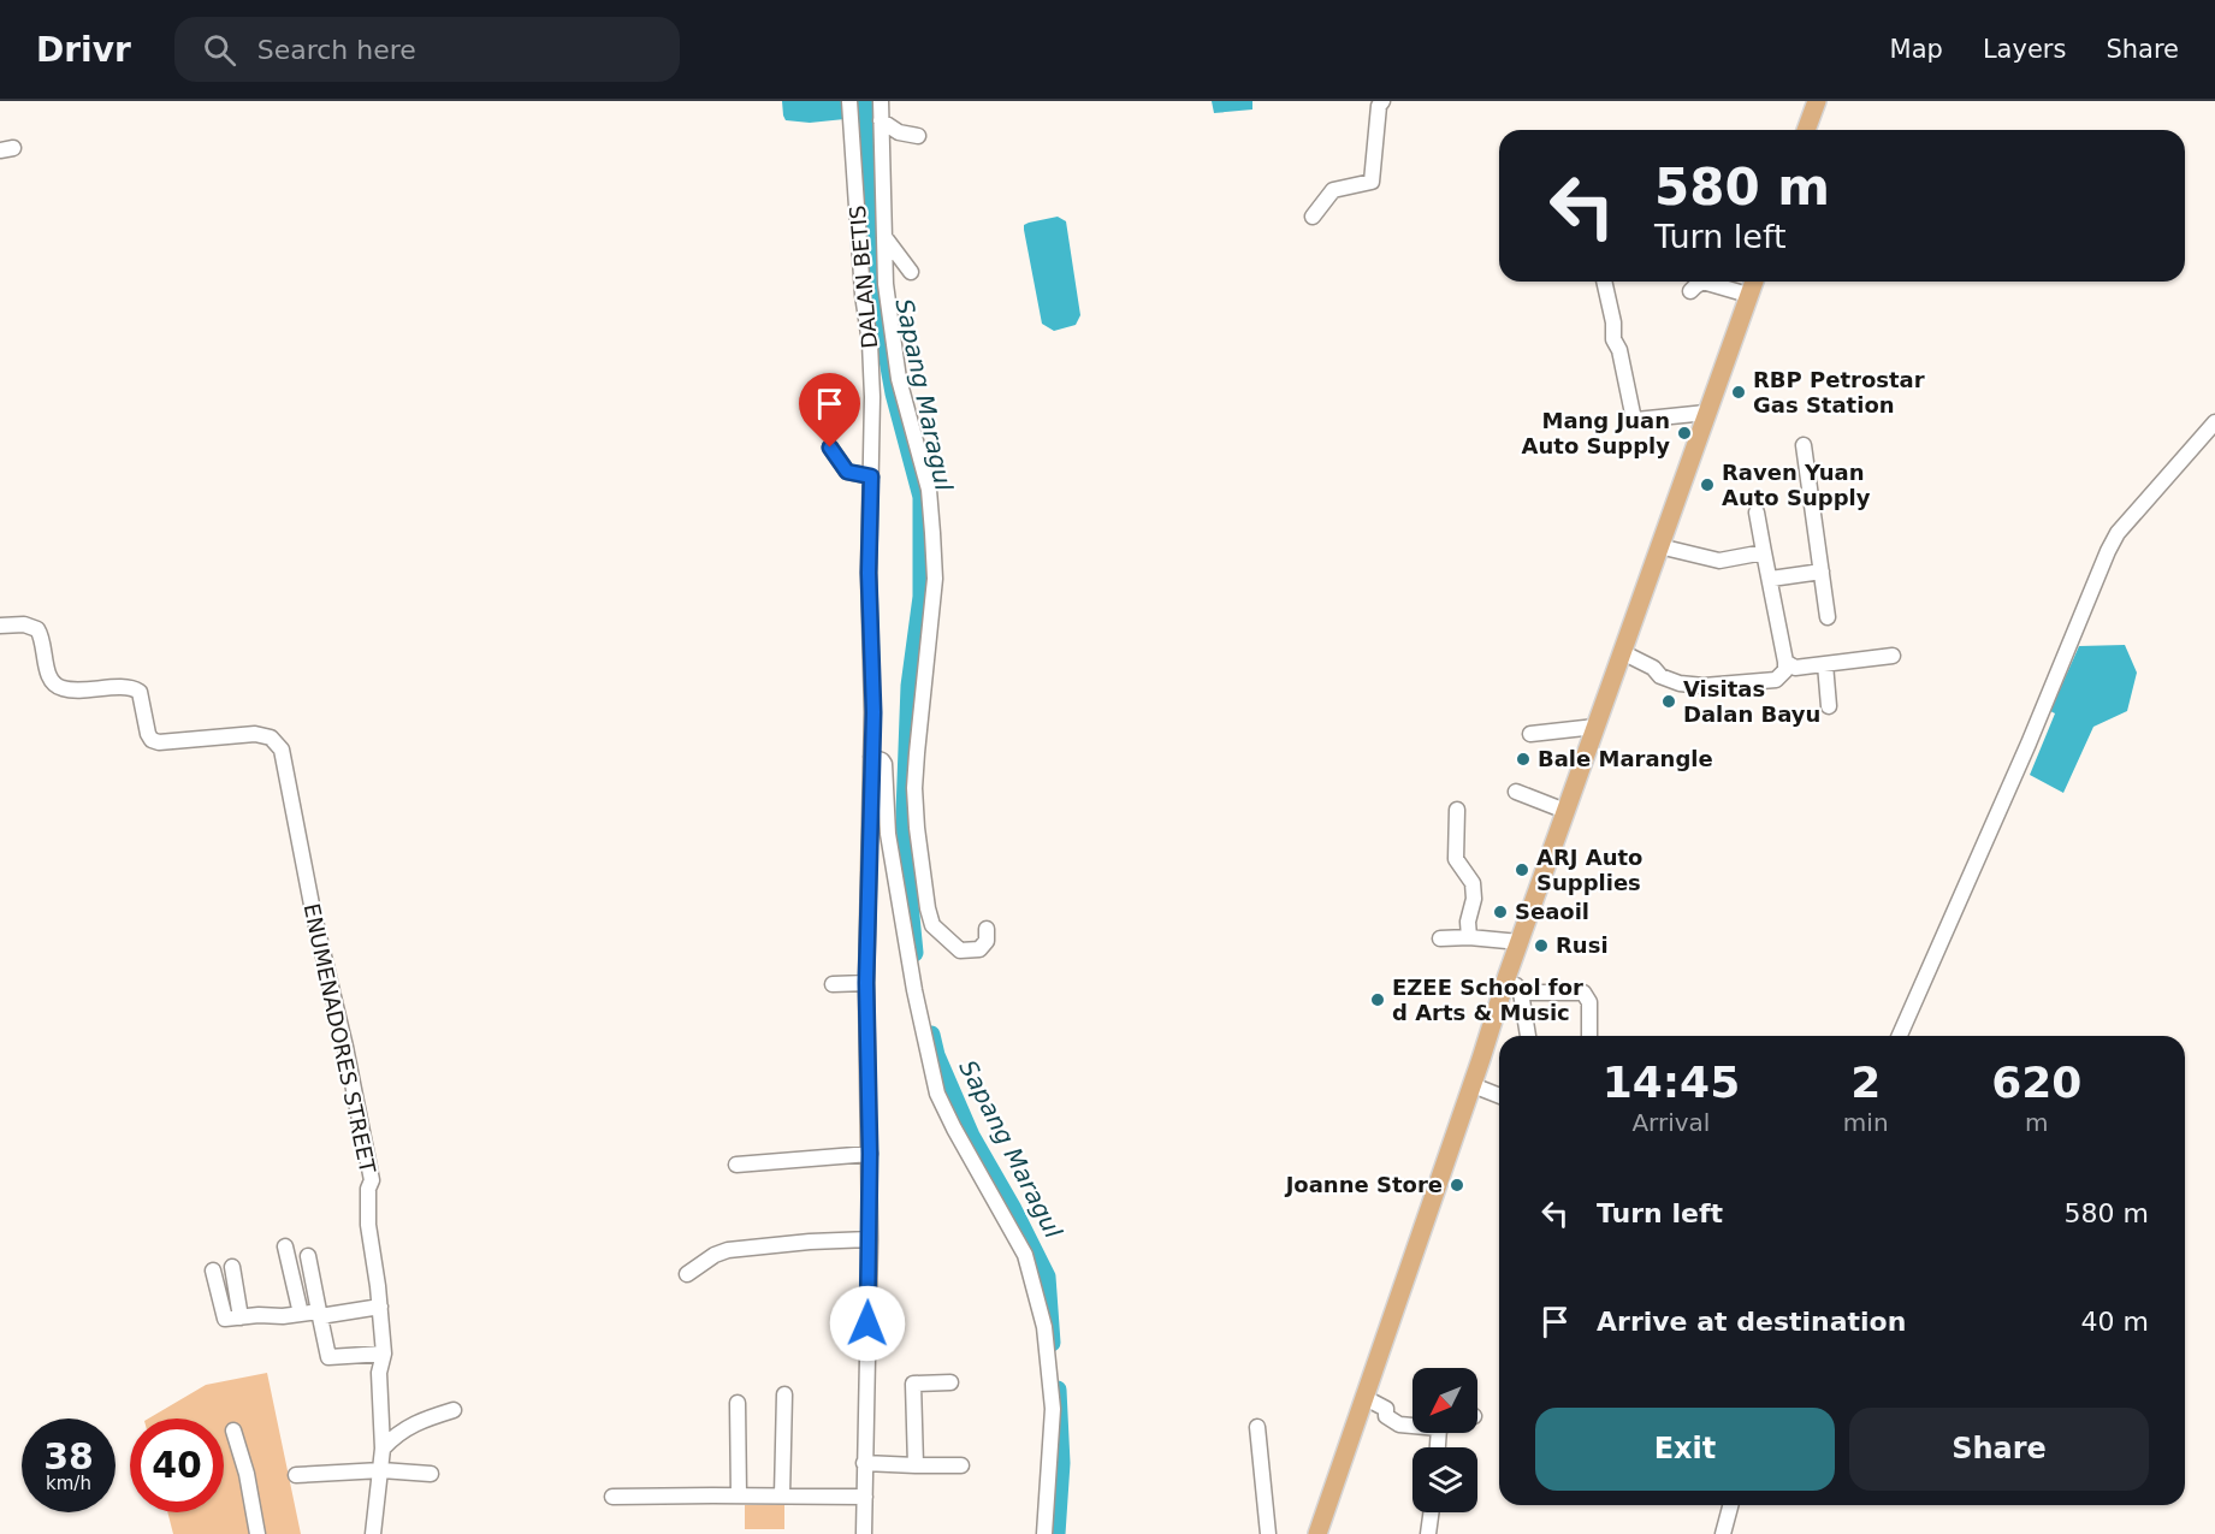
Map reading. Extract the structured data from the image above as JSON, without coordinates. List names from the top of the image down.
{
  "streets": {
    "street": ["DALAN BETIS", "ENUMENADORES STREET"]
  },
  "water": ["Sapang Maragul"],
  "places": [
    "RBP Petrostar Gas Station",
    "Mang Juan Auto Supply",
    "Raven Yuan Auto Supply",
    "Visitas Dalan Bayu",
    "Bale Marangle",
    "ARJ Auto Supplies",
    "Seaoil",
    "Rusi",
    "EZEE School for d Arts & Music",
    "Joanne Store"
  ],
  "north": "bottom left",
  "page": {
    "header": "Drivr",
    "search": "Search here",
    "nav": ["Map", "Layers", "Share"],
    "turn": ["580 m", "Turn left"],
    "eta": [
      "14:45",
      "Arrival",
      "2",
      "min",
      "620",
      "m"
    ],
    "list": [
      {
        "name": "Turn left",
        "value": "580 m"
      },
      {
        "name": "Arrive at destination",
        "value": "40 m"
      }
    ],
    "buttons": ["Exit", "Share"],
    "speed": "38 km/h",
    "limit": "40"
  }
}
